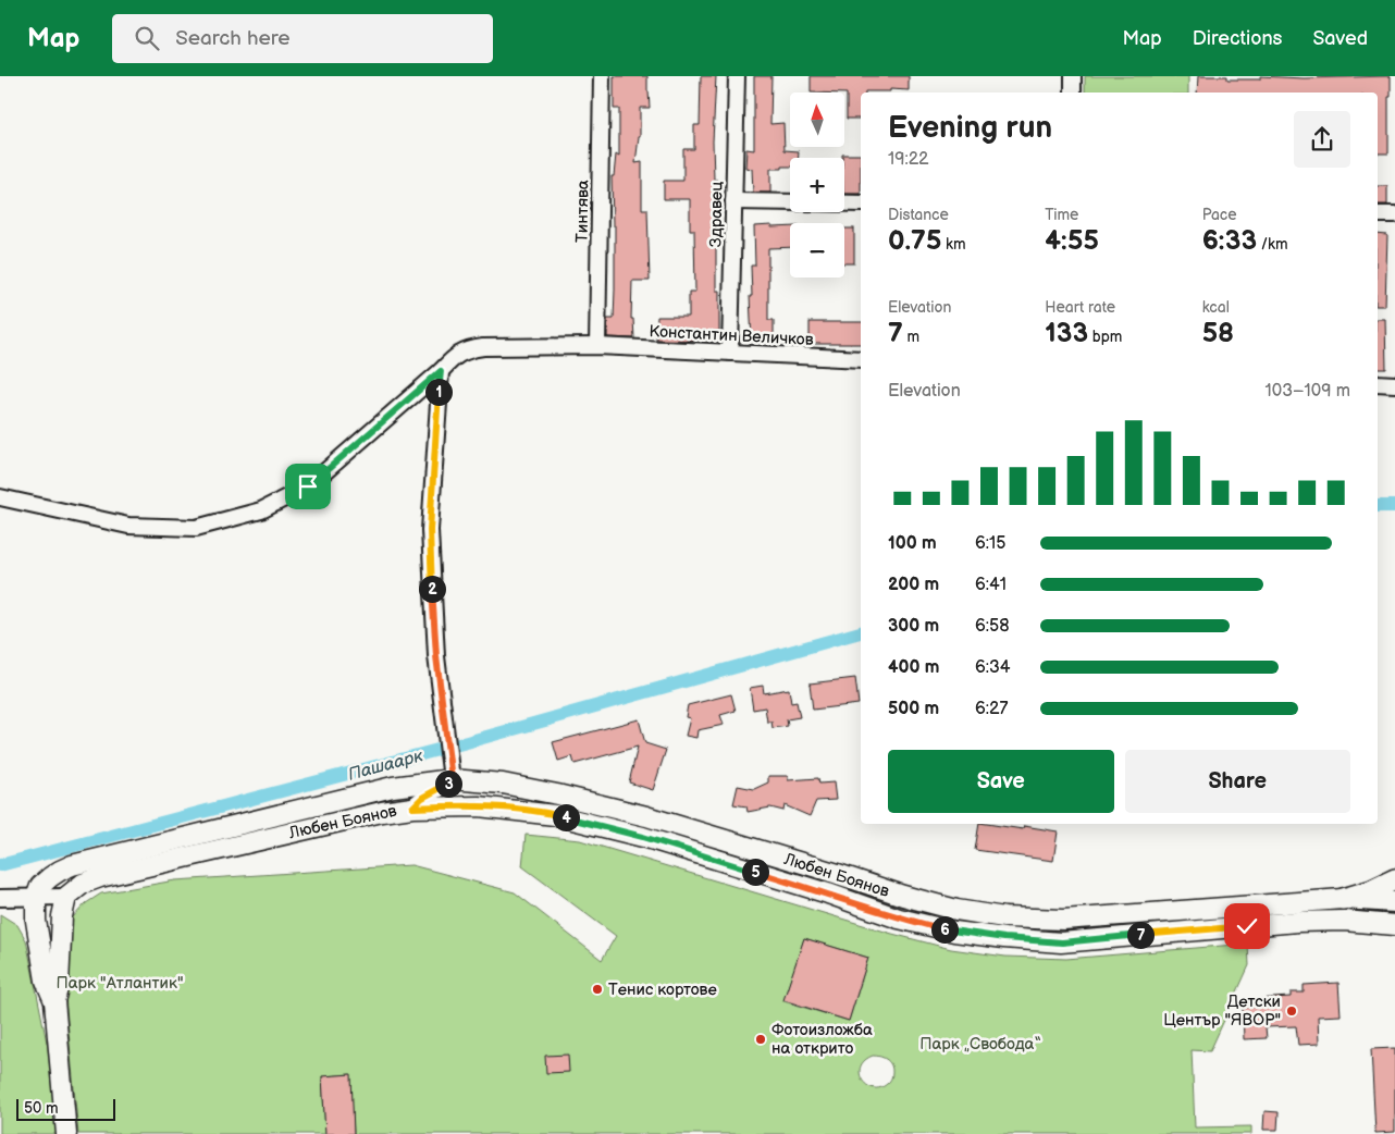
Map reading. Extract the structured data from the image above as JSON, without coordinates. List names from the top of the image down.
{
  "streets": {
    "street": [
      "Тинтява",
      "Здравец",
      "Константин Величков",
      "Любен Боянов"
    ]
  },
  "crossings": [
    ["Тинтява", "Константин Величков"],
    ["Здравец", "Константин Величков"]
  ],
  "water": ["Пашаарк"],
  "parks": ["Парк \"Атлантик\"", "Парк „Свобода“"],
  "places": ["Тенис кортове", "Детски Център \"ЯВОР\"", "Фотоизложба на открито"],
  "scale_bar": "50 m",
  "north": "top",
  "page": {
    "header": "Map",
    "search": "Search here",
    "nav": ["Map", "Directions", "Saved"],
    "map_buttons": ["+", "−"],
    "heading": ["Evening run", "19:22"],
    "stats": [
      ["Distance", "0.75 km"],
      ["Time", "4:55"],
      ["Pace", "6:33 /km"],
      ["Elevation", "7 m"],
      ["Heart rate", "133 bpm"],
      ["kcal", "58"]
    ],
    "chart": ["Elevation", "103–109 m"],
    "pins": [
      "1",
      "2",
      "3",
      "4",
      "5",
      "6",
      "7"
    ],
    "list": [
      {
        "name": "100 m",
        "note": "6:15"
      },
      {
        "name": "200 m",
        "note": "6:41"
      },
      {
        "name": "300 m",
        "note": "6:58"
      },
      {
        "name": "400 m",
        "note": "6:34"
      },
      {
        "name": "500 m",
        "note": "6:27"
      }
    ],
    "buttons": ["Save", "Share"],
    "scale": "50 m"
  }
}
